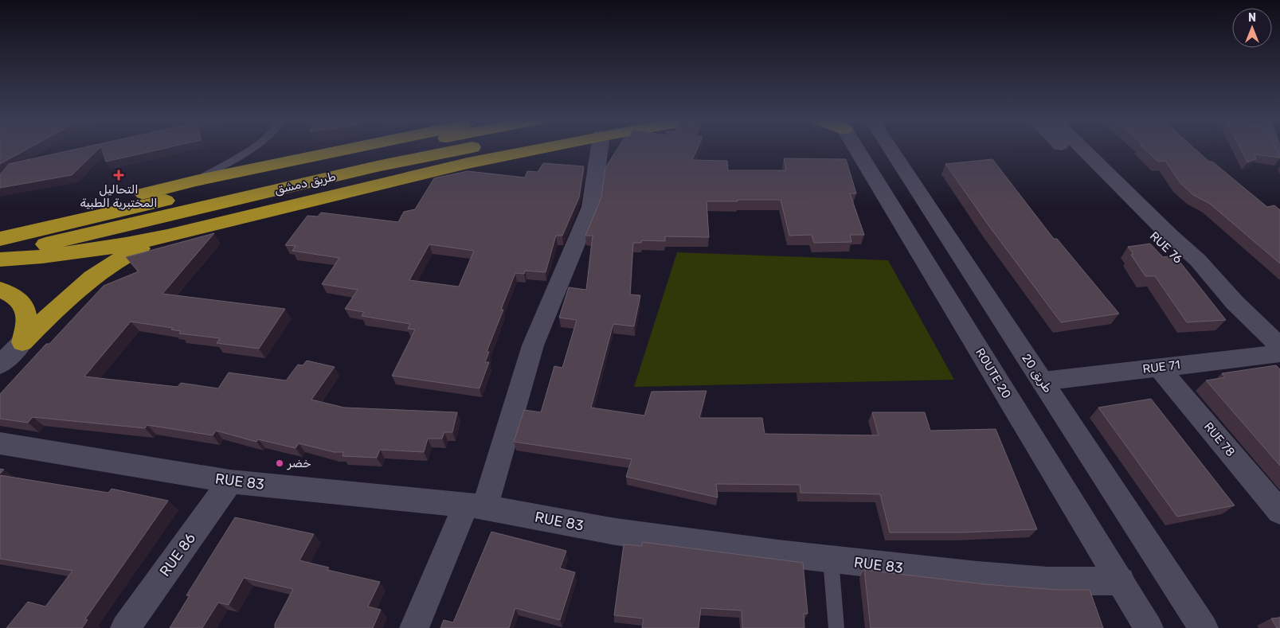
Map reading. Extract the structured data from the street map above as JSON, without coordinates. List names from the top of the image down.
{
  "streets": {
    "highway": ["طريق دمشق"],
    "street": [
      "RUE 76",
      "RUE 71",
      "ROUTE 20",
      "طريق 20",
      "RUE 78",
      "RUE 83",
      "RUE 86"
    ]
  },
  "crossings": [
    ["RUE 71", "طريق 20"],
    ["RUE 71", "RUE 78"],
    ["ROUTE 20", "RUE 83"],
    ["RUE 83", "RUE 86"]
  ],
  "places": {
    "health": ["التحاليل المختبرية الطبية"],
    "other": ["خضر"]
  },
  "north": "top"
}
